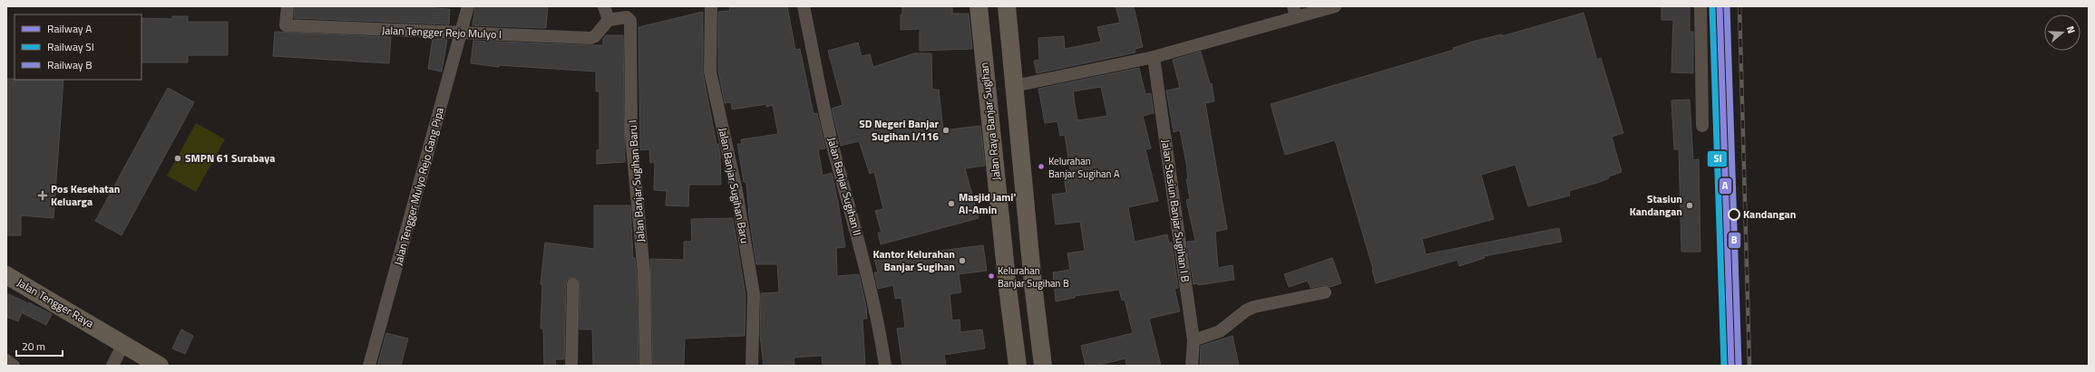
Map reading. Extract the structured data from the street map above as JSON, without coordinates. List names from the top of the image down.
{
  "streets": {
    "main road": ["Jalan Raya Banjar Sugihan", "Jalan Tengger Raya"],
    "street": [
      "Jalan Tengger Rejo Mulyo I",
      "Jalan Banjar Sugihan Baru I",
      "Jalan Banjar Sugihan Baru",
      "Jalan Tengger Mulyo Rejo Gang Pipa",
      "Jalan Banjar Sugihan II",
      "Jalan Stasiun Banjar Sugihan I B"
    ]
  },
  "crossings": [
    ["Jalan Tengger Rejo Mulyo I", "Jalan Banjar Sugihan Baru I"],
    ["Jalan Tengger Rejo Mulyo I", "Jalan Tengger Mulyo Rejo Gang Pipa"]
  ],
  "places": {
    "other": [
      "SD Negeri Banjar Sugihan I/116",
      "SMPN 61 Surabaya",
      "Kelurahan Banjar Sugihan A",
      "Masjid Jami' Al-Amin",
      "Stasiun Kandangan",
      "Kandangan",
      "Kantor Kelurahan Banjar Sugihan",
      "Kelurahan Banjar Sugihan B"
    ],
    "health": ["Pos Kesehatan Keluarga"]
  },
  "lines": ["rail line A", "rail line SI", "rail line B"],
  "legend": ["Railway A", "Railway SI", "Railway B"],
  "scale_bar": "20 m",
  "north": "right"
}
